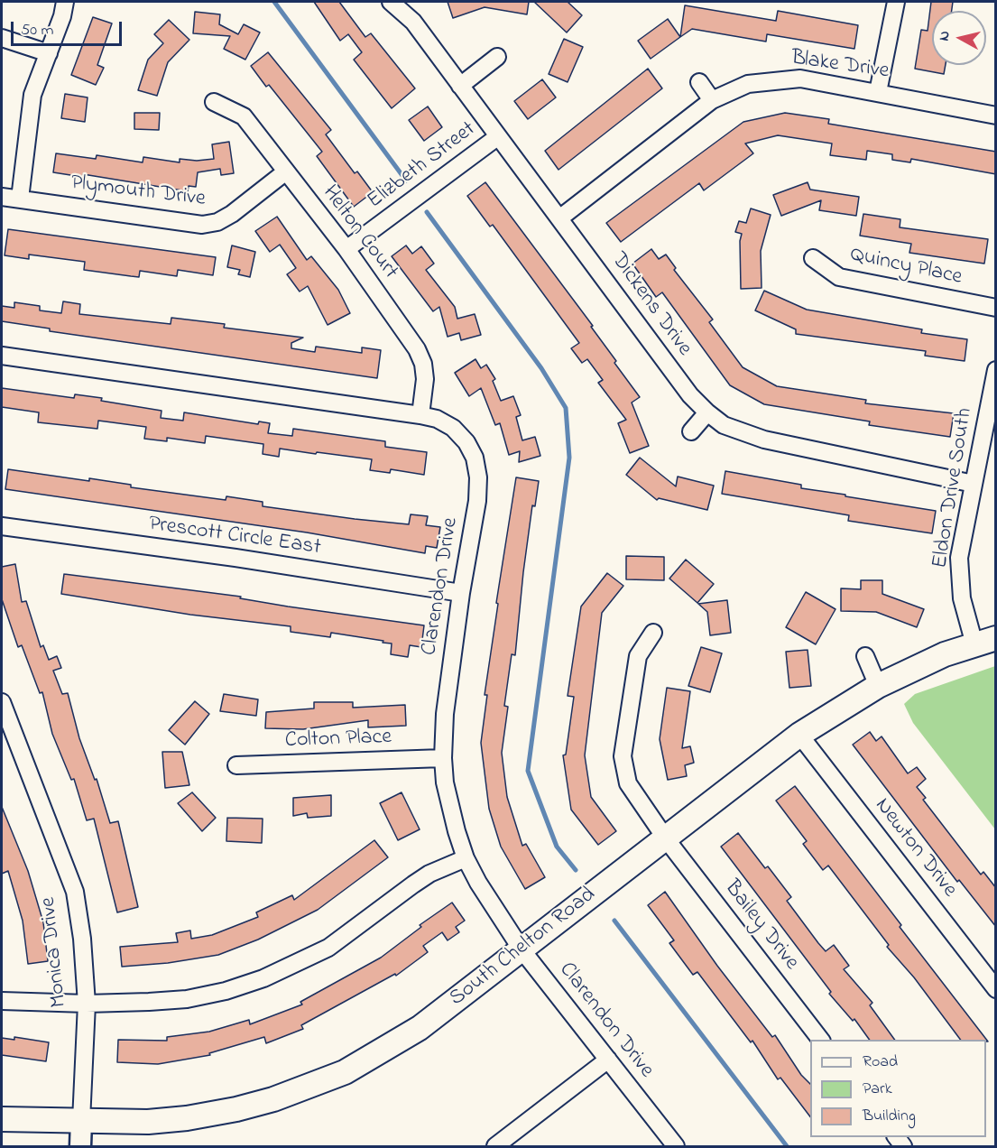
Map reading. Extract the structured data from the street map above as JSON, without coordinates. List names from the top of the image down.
{
  "streets": {
    "main road": ["South Chelton Road"],
    "street": [
      "Blake Drive",
      "Elizbeth Street",
      "Plymouth Drive",
      "Helton Court",
      "Quincy Place",
      "Dickens Drive",
      "Eldon Drive South",
      "Prescott Circle East",
      "Clarendon Drive",
      "Colton Place",
      "Newton Drive",
      "Bailey Drive",
      "Monica Drive"
    ]
  },
  "crossings": [
    ["Blake Drive", "Dickens Drive"],
    ["Elizbeth Street", "Helton Court"],
    ["Elizbeth Street", "Dickens Drive"],
    ["Plymouth Drive", "Helton Court"],
    ["Helton Court", "Clarendon Drive"],
    ["Dickens Drive", "Eldon Drive South"],
    ["Eldon Drive South", "South Chelton Road"],
    ["Prescott Circle East", "Clarendon Drive"],
    ["Clarendon Drive", "Colton Place"],
    ["Clarendon Drive", "South Chelton Road"],
    ["Newton Drive", "South Chelton Road"],
    ["Bailey Drive", "South Chelton Road"],
    ["South Chelton Road", "Monica Drive"]
  ],
  "legend": ["Road", "Park", "Building"],
  "scale_bar": "50 m",
  "north": "left"
}
